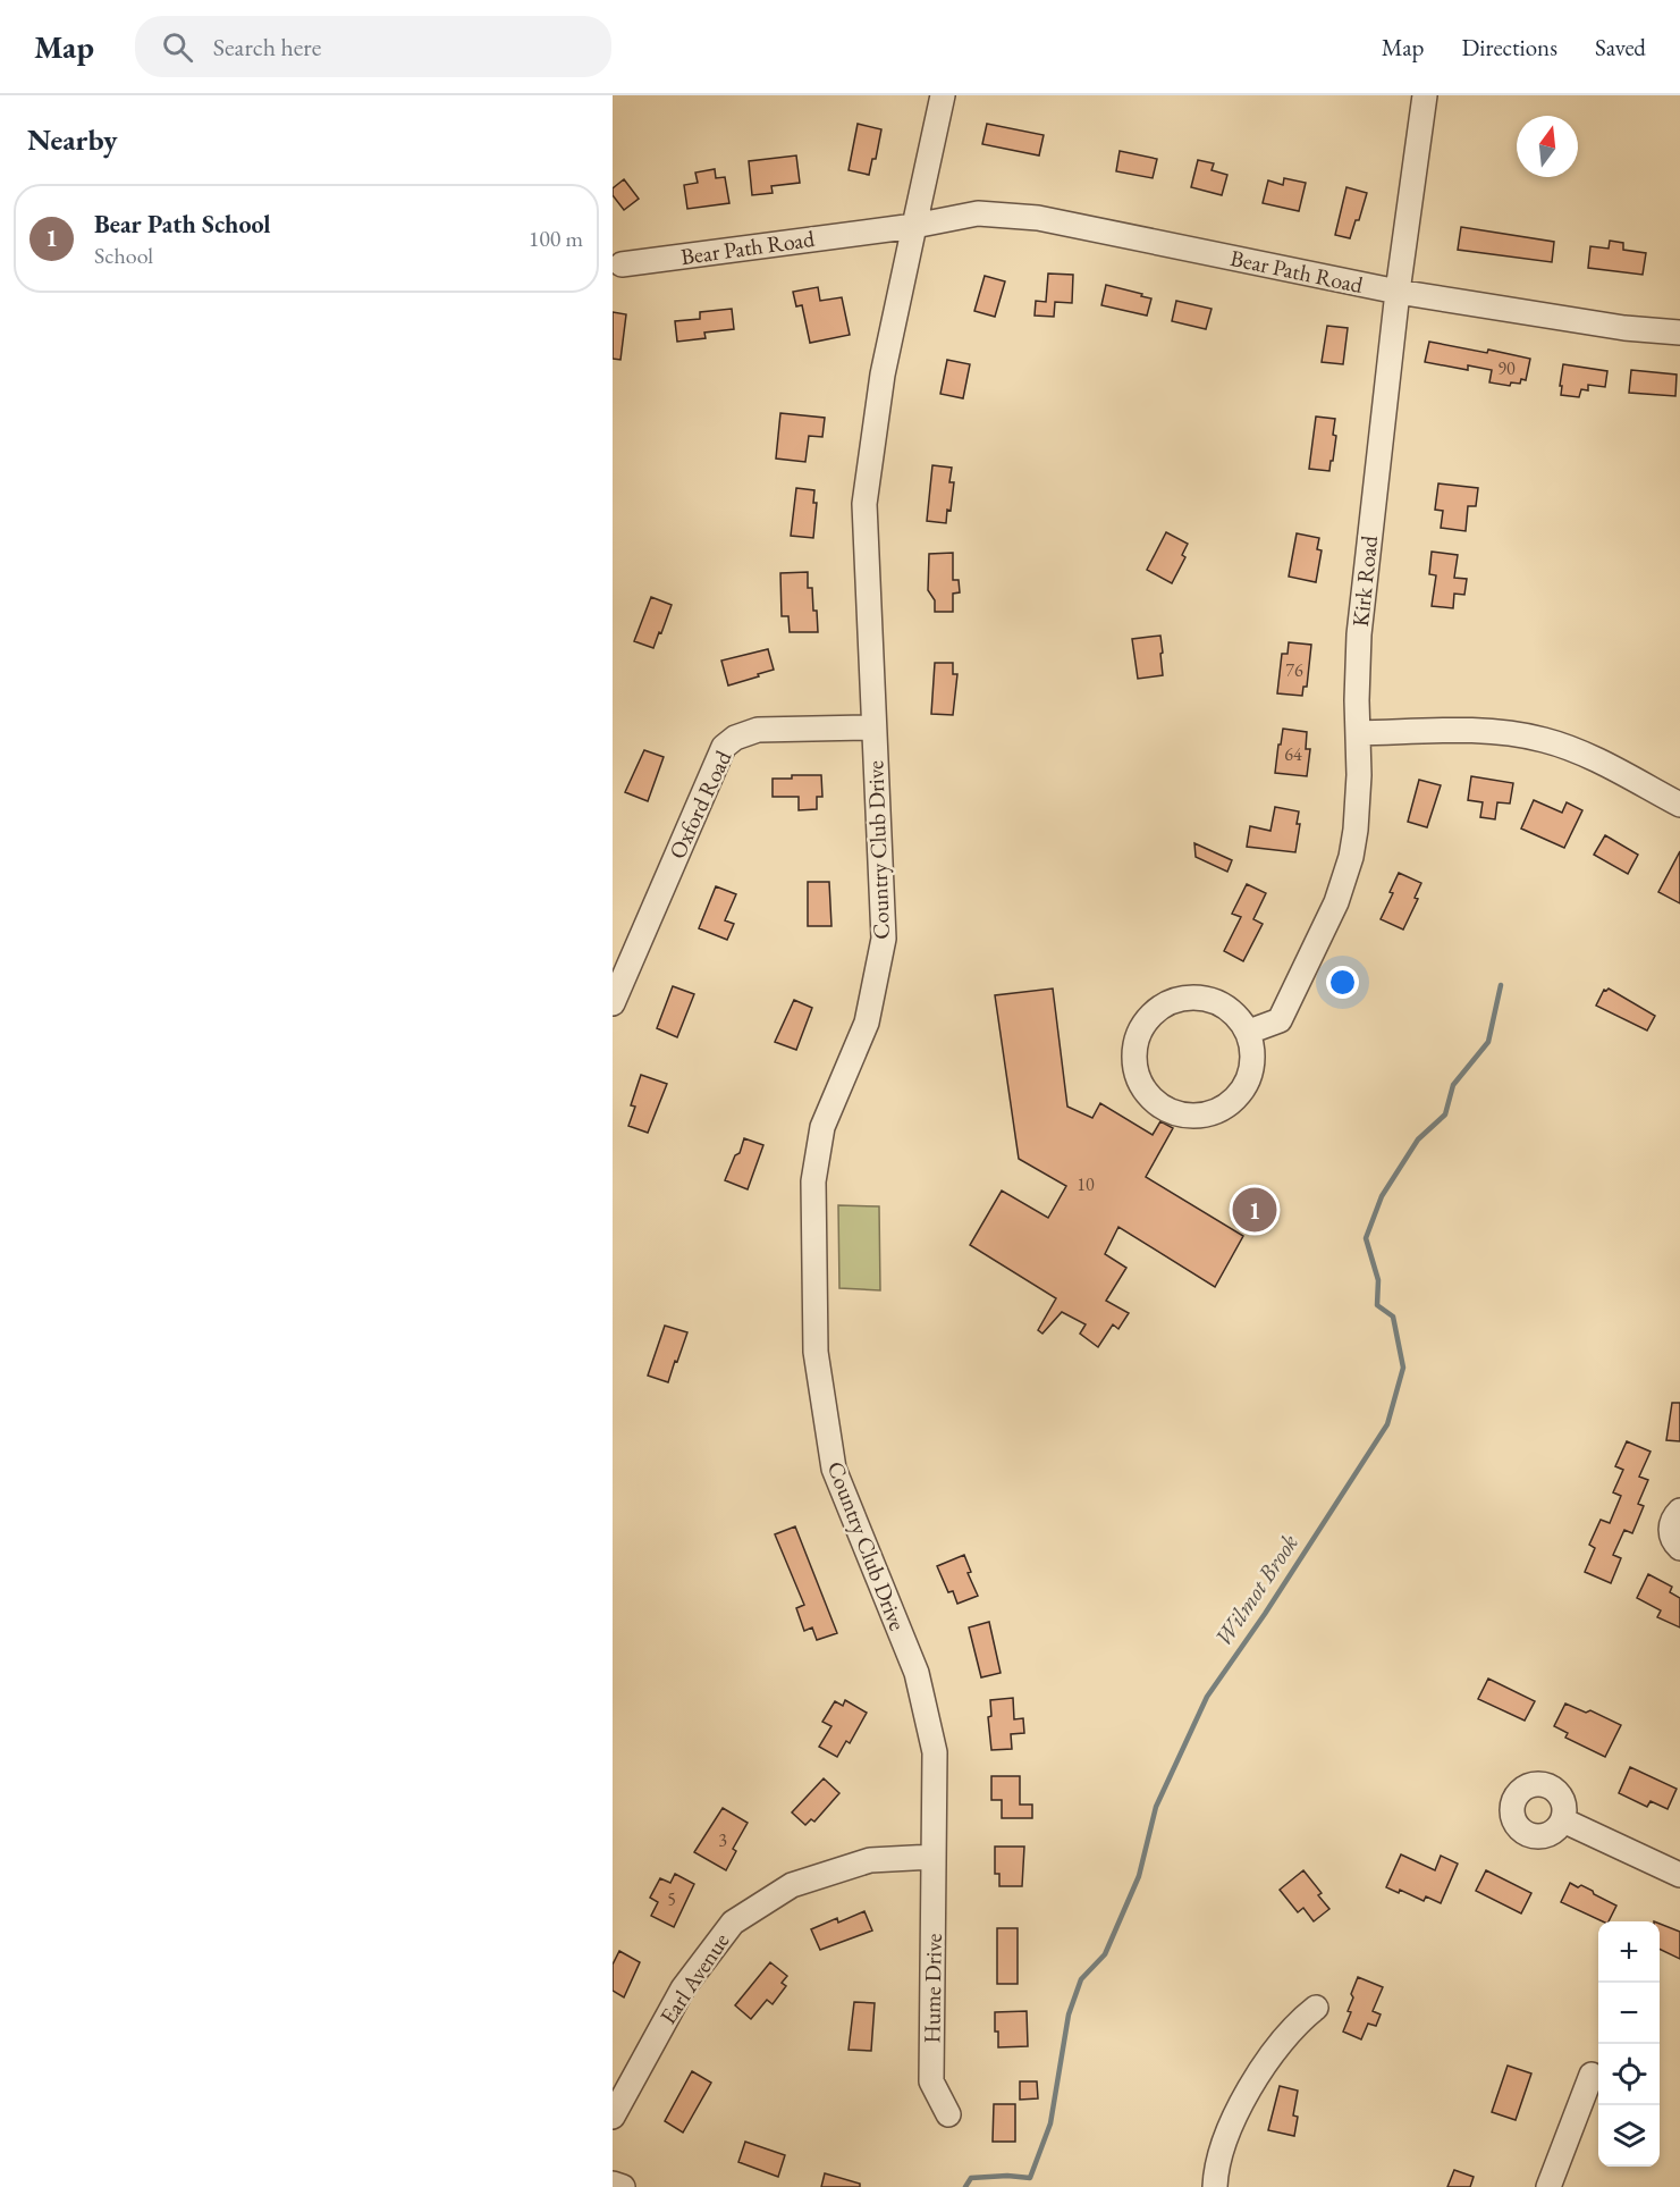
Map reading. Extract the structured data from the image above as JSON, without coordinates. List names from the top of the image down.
{
  "streets": {
    "street": [
      "Bear Path Road",
      "Kirk Road",
      "Oxford Road",
      "Country Club Drive",
      "Earl Avenue",
      "Hume Drive"
    ]
  },
  "crossings": [
    ["Bear Path Road", "Kirk Road"],
    ["Bear Path Road", "Country Club Drive"],
    ["Oxford Road", "Country Club Drive"],
    ["Country Club Drive", "Earl Avenue"],
    ["Country Club Drive", "Hume Drive"],
    ["Earl Avenue", "Hume Drive"]
  ],
  "water": ["Wilmot Brook"],
  "house_numbers": [
    "90",
    "76",
    "64",
    "10",
    "3",
    "5"
  ],
  "north": "top",
  "page": {
    "header": "Map",
    "search": "Search here",
    "nav": ["Map", "Directions", "Saved"],
    "heading": "Nearby",
    "list": [
      {
        "mark": "1",
        "name": "Bear Path School",
        "note": "School",
        "value": "100 m"
      }
    ],
    "pins": "1",
    "map_buttons": ["+", "−"]
  }
}
